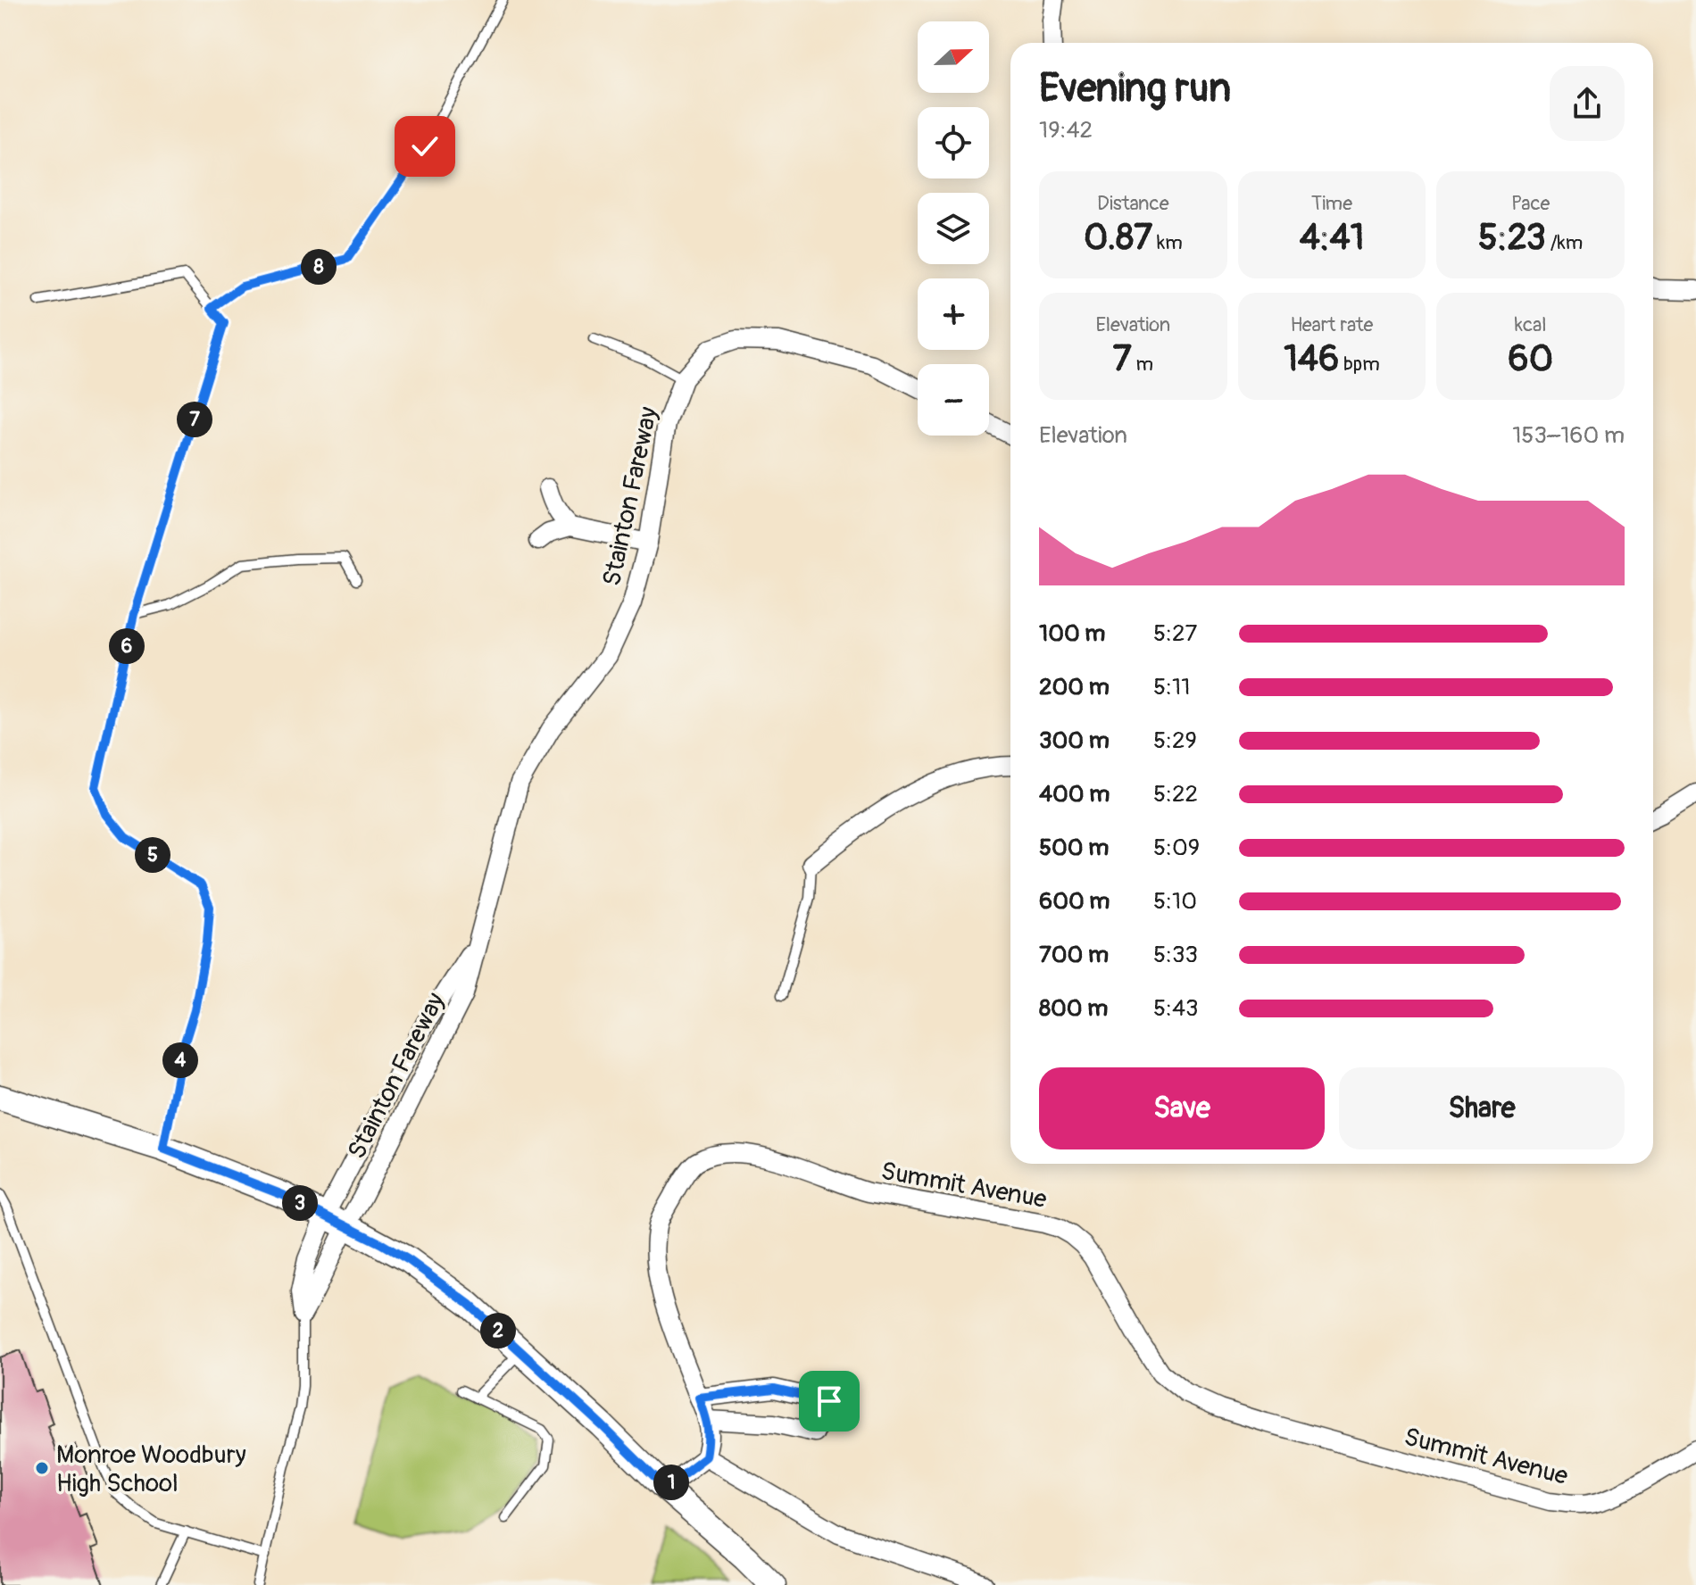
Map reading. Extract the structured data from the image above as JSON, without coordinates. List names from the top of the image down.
{
  "streets": {
    "street": ["Stainton Fareway", "Summit Avenue"]
  },
  "places": ["Monroe Woodbury High School"],
  "north": "right",
  "page": {
    "map_buttons": ["+", "−"],
    "heading": ["Evening run", "19:42"],
    "stats": [
      ["Distance", "0.87 km"],
      ["Time", "4:41"],
      ["Pace", "5:23 /km"],
      ["Elevation", "7 m"],
      ["Heart rate", "146 bpm"],
      ["kcal", "60"]
    ],
    "pins": [
      "8",
      "7",
      "6",
      "5",
      "4",
      "3",
      "2",
      "1"
    ],
    "chart": ["Elevation", "153–160 m"],
    "list": [
      {
        "name": "100 m",
        "note": "5:27"
      },
      {
        "name": "200 m",
        "note": "5:11"
      },
      {
        "name": "300 m",
        "note": "5:29"
      },
      {
        "name": "400 m",
        "note": "5:22"
      },
      {
        "name": "500 m",
        "note": "5:09"
      },
      {
        "name": "600 m",
        "note": "5:10"
      },
      {
        "name": "700 m",
        "note": "5:33"
      },
      {
        "name": "800 m",
        "note": "5:43"
      }
    ],
    "buttons": ["Save", "Share"]
  }
}
